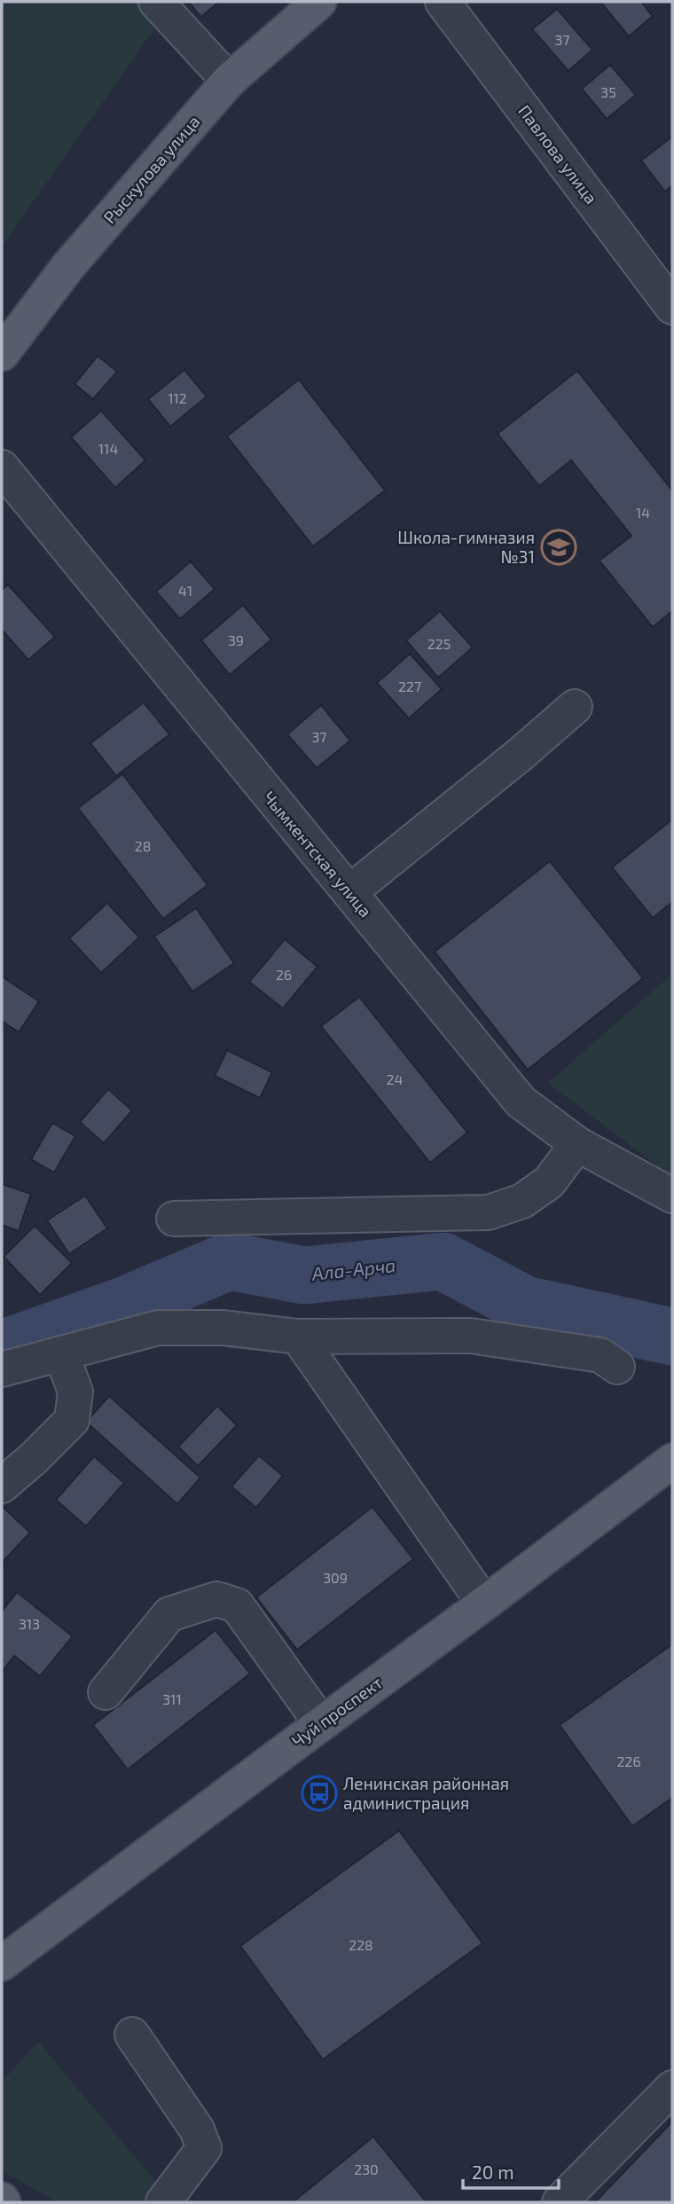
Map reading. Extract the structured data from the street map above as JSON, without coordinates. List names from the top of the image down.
{
  "streets": {
    "main road": ["Рыскулова улица", "Чуй проспект"],
    "street": ["Павлова улица", "Чымкентская улица"]
  },
  "water": ["Ала-Арча"],
  "places": {
    "school or university": ["Школа-гимназия №31"],
    "bus stop": ["Ленинская районная администрация"]
  },
  "house_numbers": [
    "37",
    "35",
    "112",
    "114",
    "14",
    "41",
    "39",
    "225",
    "227",
    "37",
    "28",
    "26",
    "24",
    "309",
    "313",
    "311",
    "226",
    "228",
    "230"
  ],
  "scale_bar": "20 m"
}
